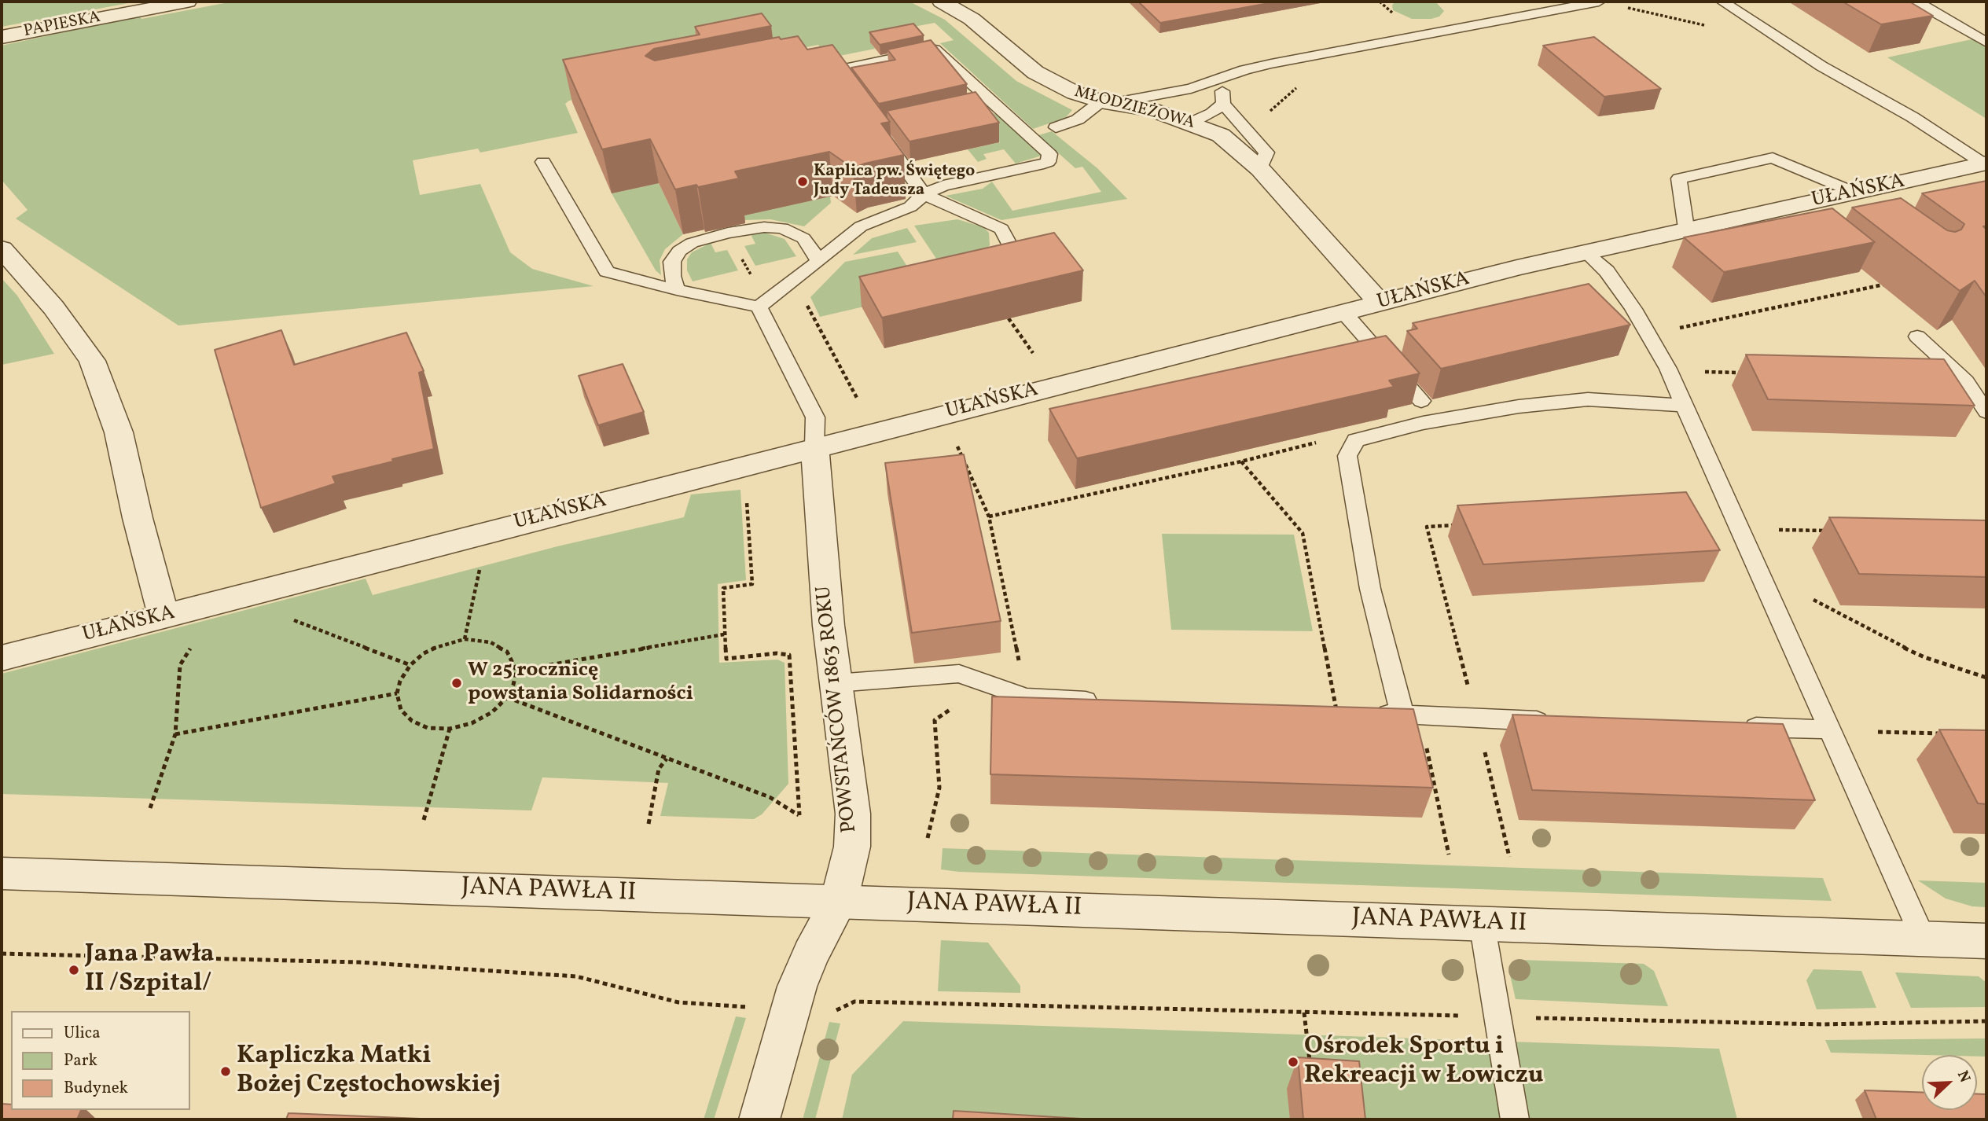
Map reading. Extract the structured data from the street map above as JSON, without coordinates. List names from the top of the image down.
{
  "streets": {
    "street": [
      "PAPIESKA",
      "MŁODZIEŻOWA",
      "UŁAŃSKA",
      "POWSTAŃCÓW 1863 ROKU",
      "JANA PAWŁA II"
    ]
  },
  "crossings": [
    ["MŁODZIEŻOWA", "UŁAŃSKA"],
    ["UŁAŃSKA", "POWSTAŃCÓW 1863 ROKU"],
    ["POWSTAŃCÓW 1863 ROKU", "JANA PAWŁA II"]
  ],
  "places": [
    "Kaplica pw. Świętego Judy Tadeusza",
    "W 25 rocznicę powstania Solidarności",
    "Jana Pawła II /Szpital/",
    "Ośrodek Sportu i Rekreacji w Łowiczu",
    "Kapliczka Matki Bożej Częstochowskiej"
  ],
  "legend": ["Ulica", "Park", "Budynek"],
  "north": "top right"
}
